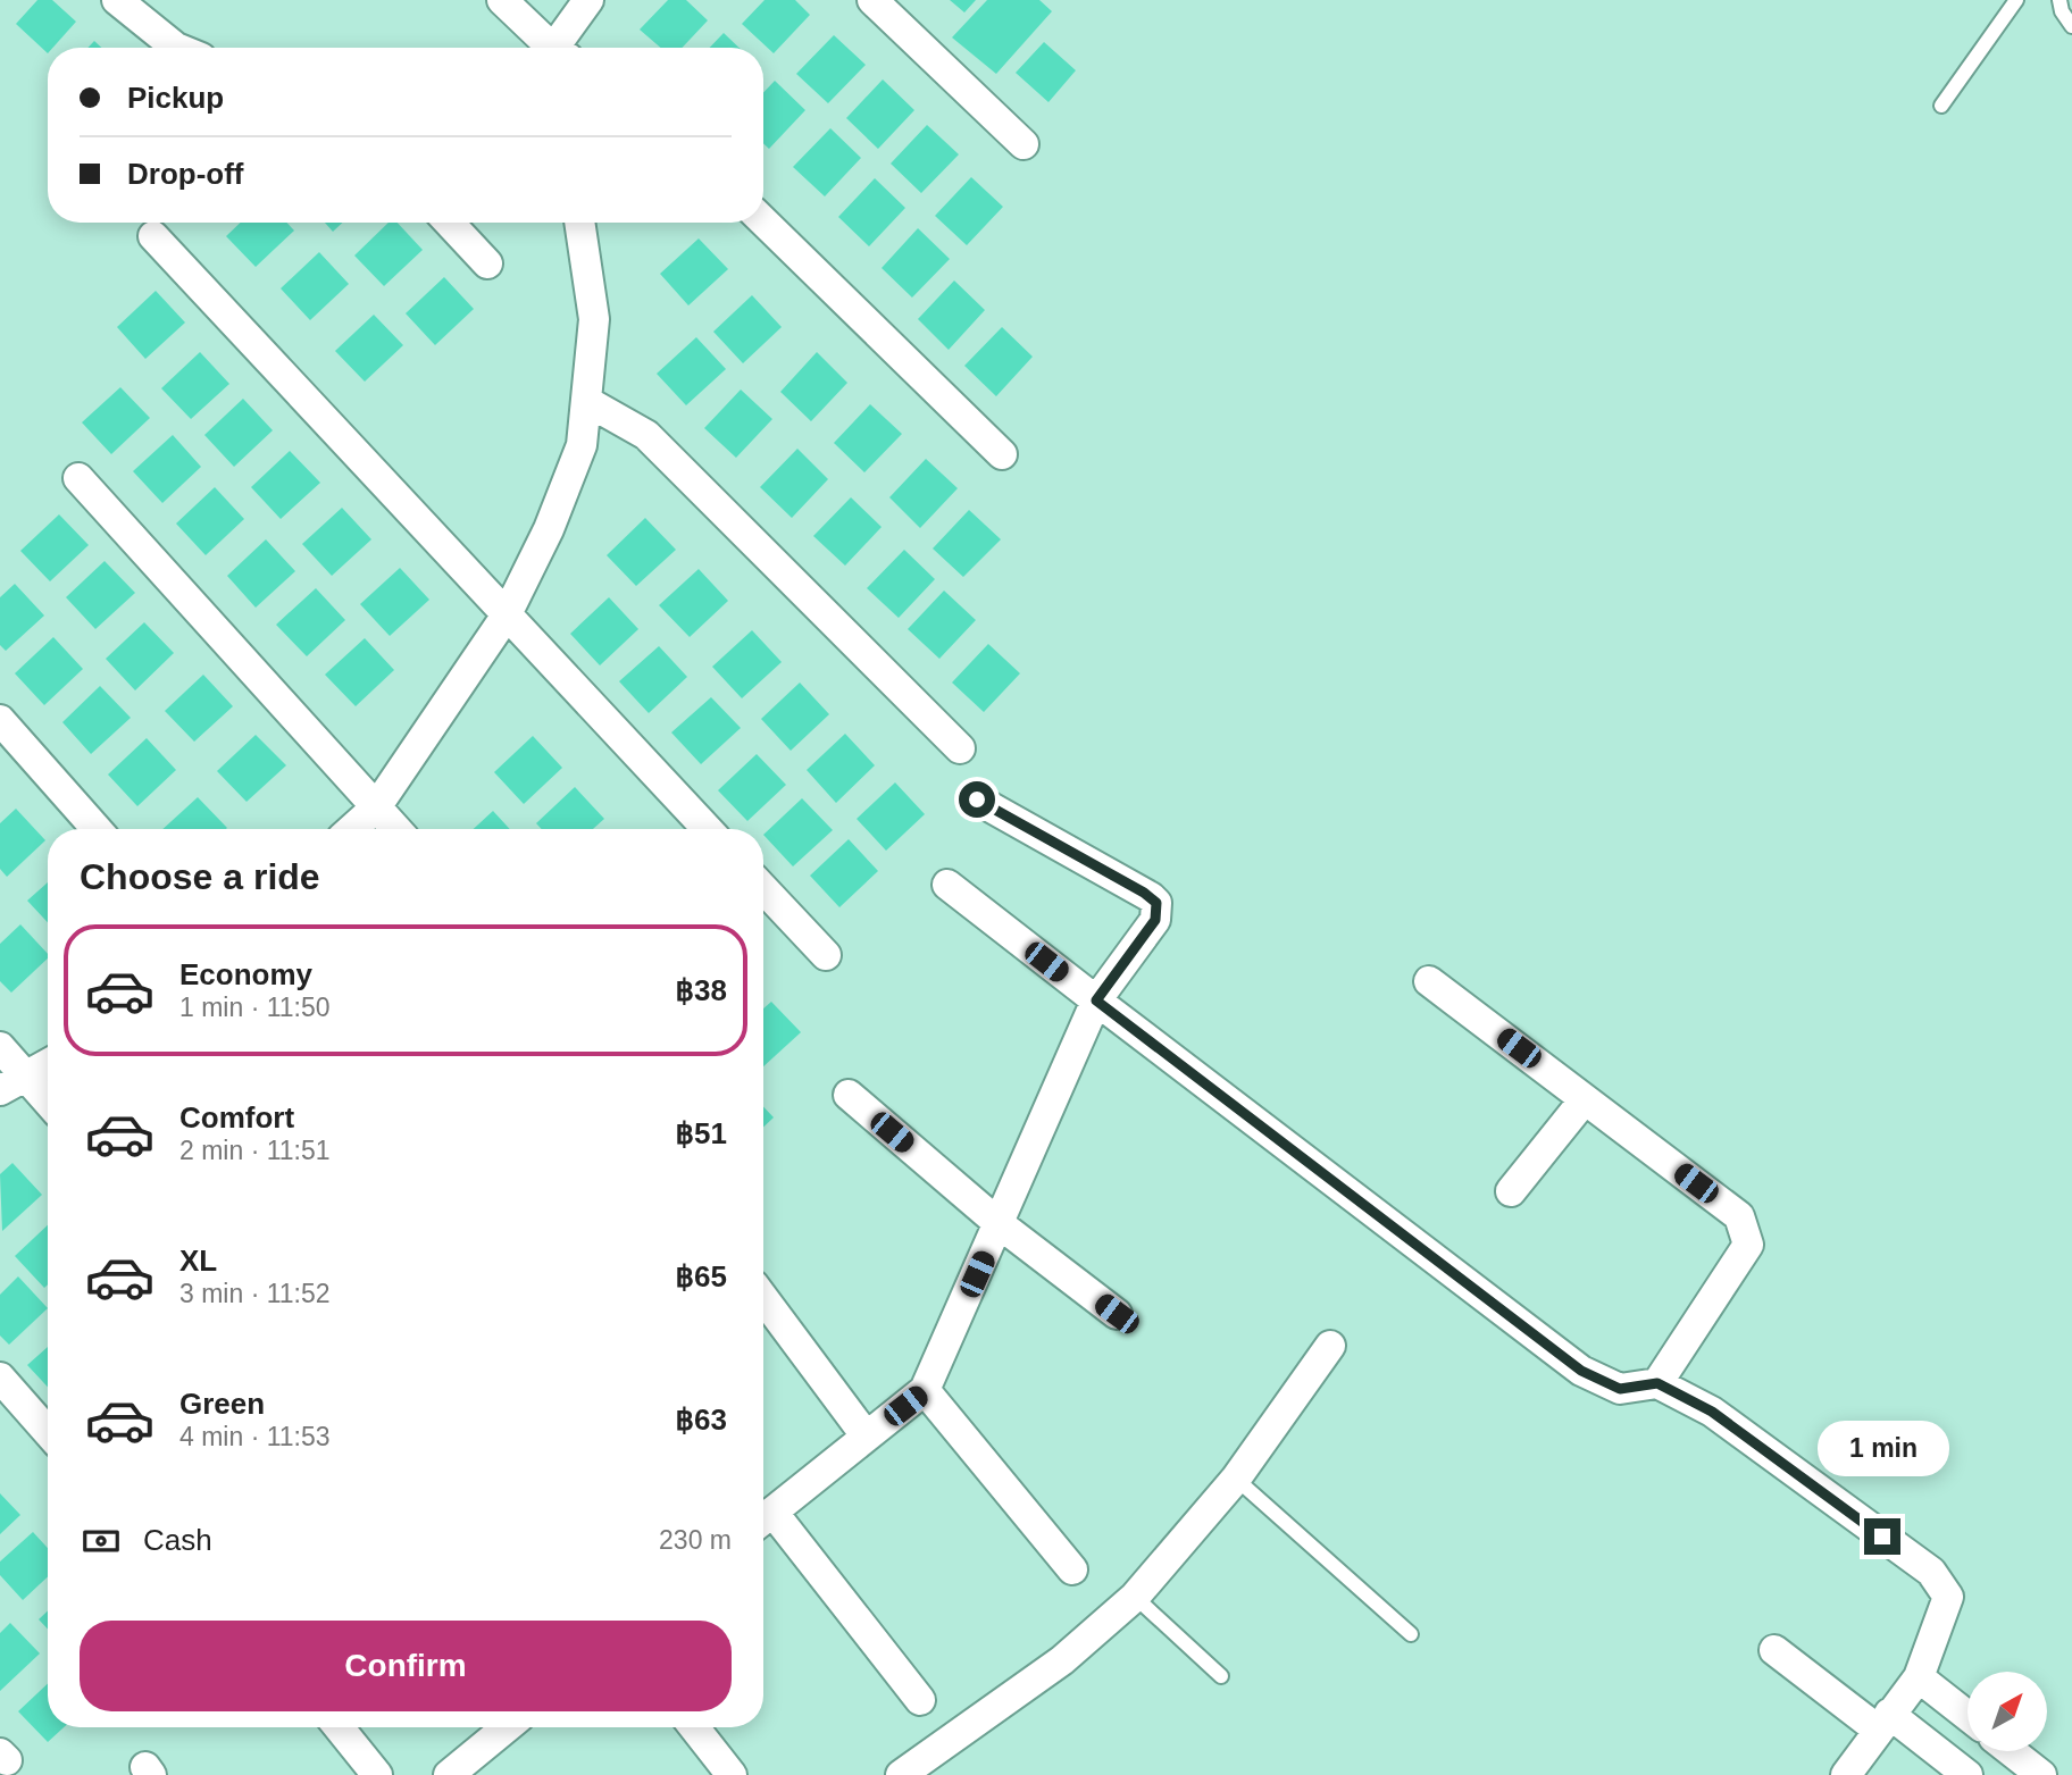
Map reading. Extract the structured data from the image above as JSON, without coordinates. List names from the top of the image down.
{
  "north": "top right",
  "page": {
    "banner": ["Pickup", "Drop-off"],
    "heading": "Choose a ride",
    "list": [
      {
        "name": "Economy",
        "note": "1 min · 11:50",
        "value": "฿38"
      },
      {
        "name": "Comfort",
        "note": "2 min · 11:51",
        "value": "฿51"
      },
      {
        "name": "XL",
        "note": "3 min · 11:52",
        "value": "฿65"
      },
      {
        "name": "Green",
        "note": "4 min · 11:53",
        "value": "฿63"
      }
    ],
    "bubble": "1 min",
    "pay": ["Cash", "230 m"],
    "buttons": "Confirm"
  }
}
